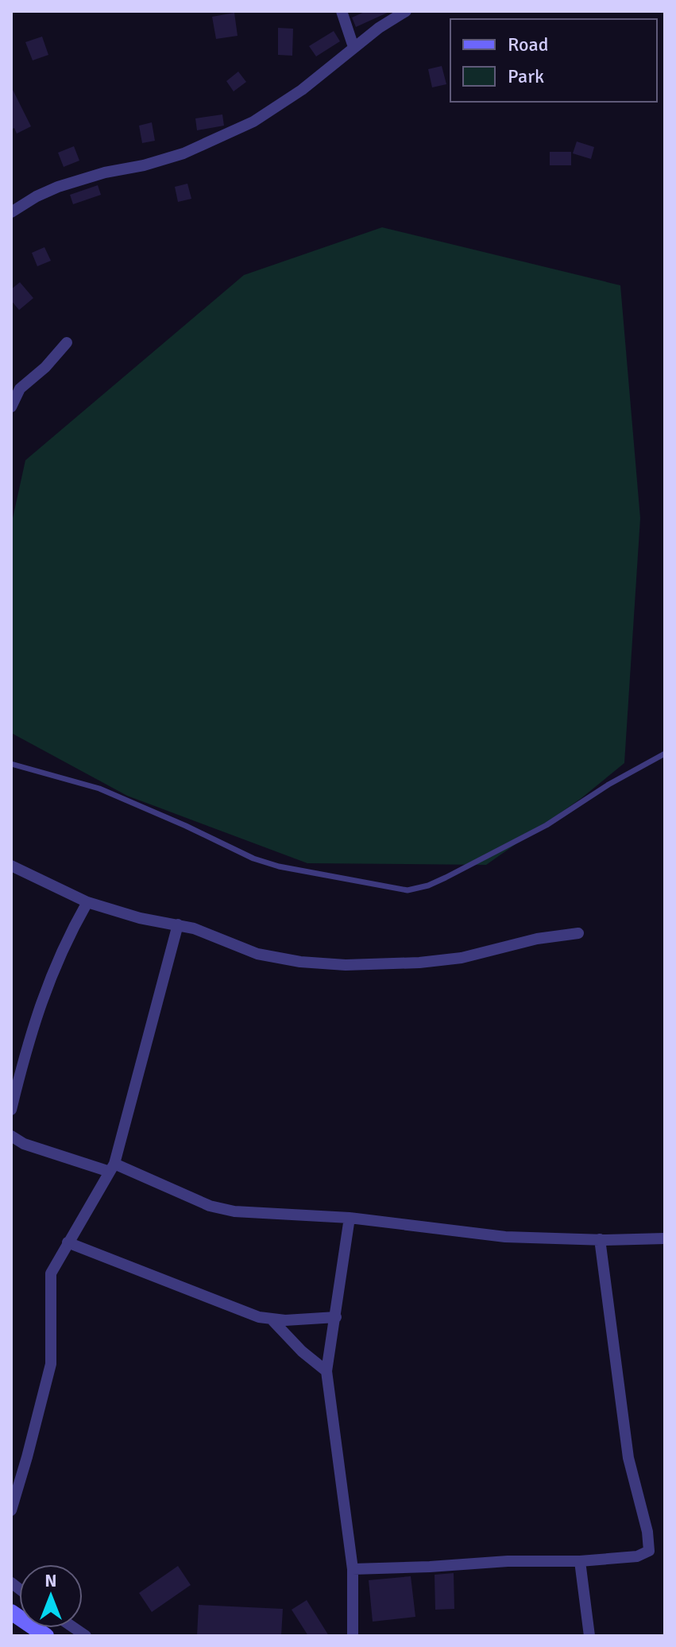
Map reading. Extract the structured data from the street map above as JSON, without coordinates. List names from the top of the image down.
{
  "legend": ["Road", "Park"],
  "north": "top"
}
